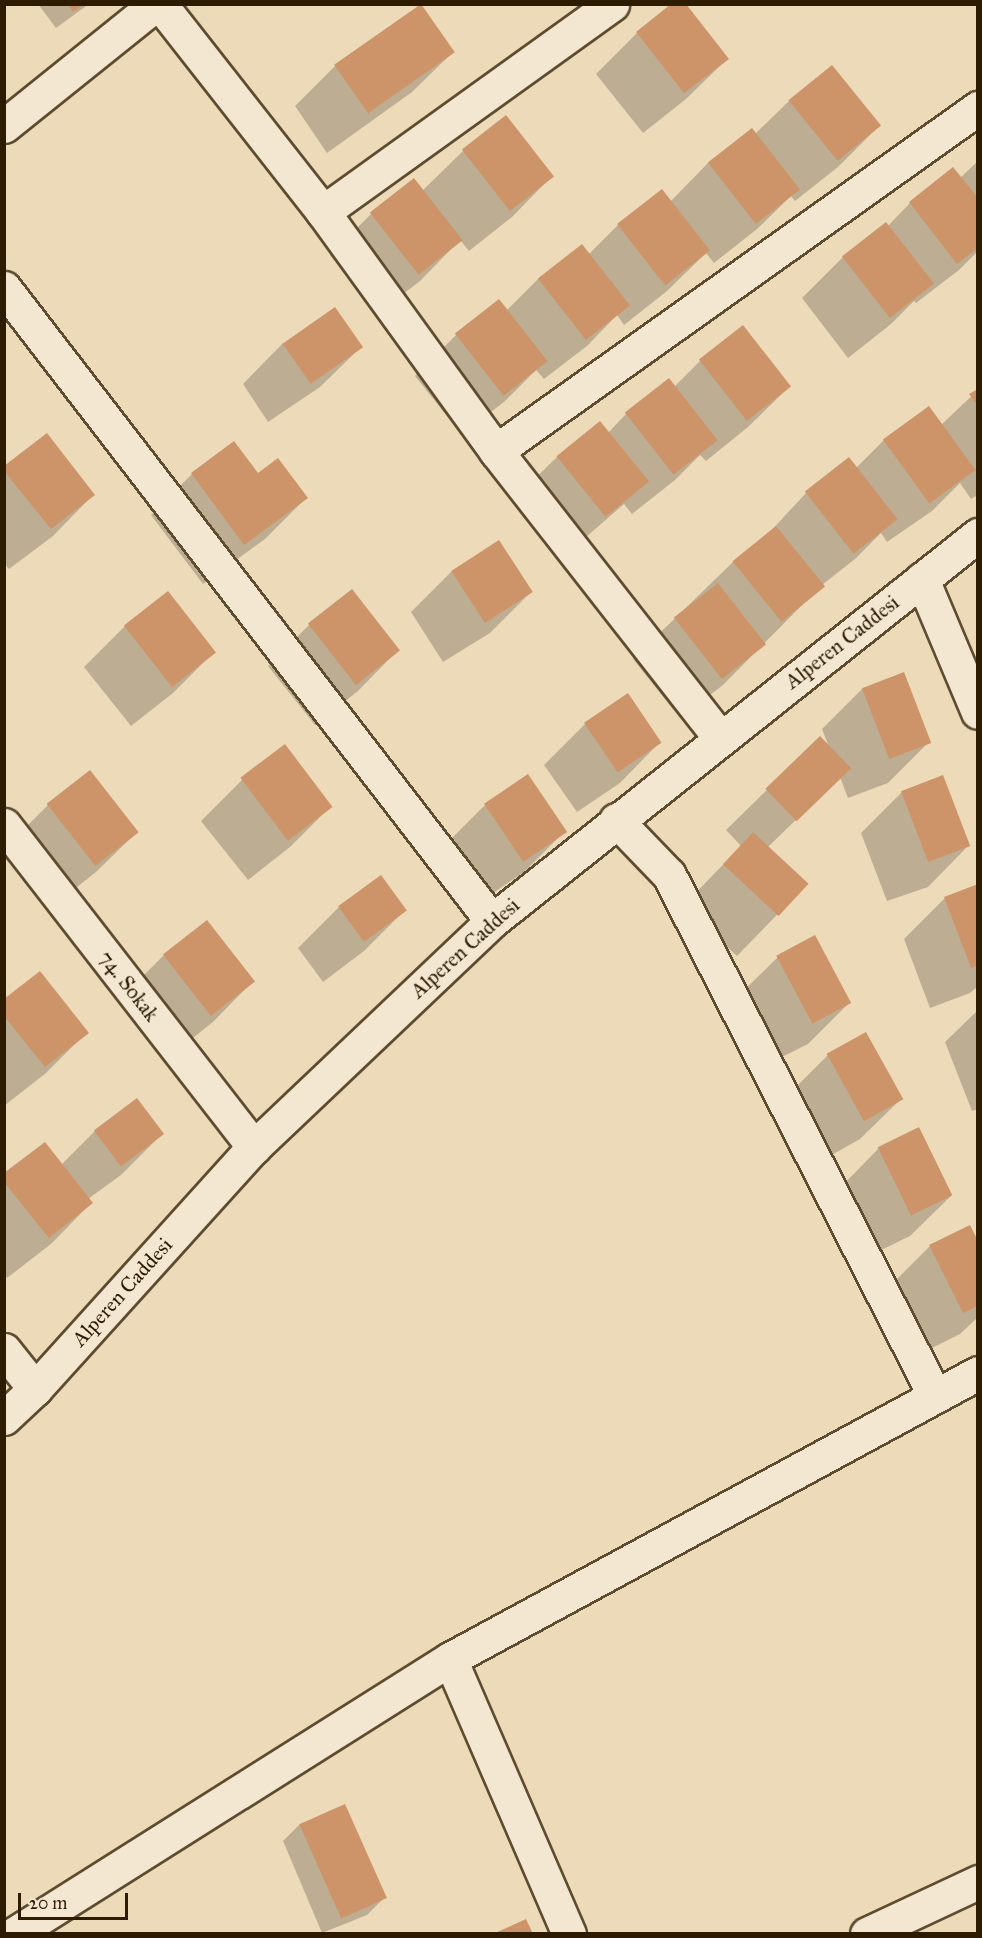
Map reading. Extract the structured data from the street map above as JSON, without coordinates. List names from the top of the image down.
{
  "streets": {
    "street": ["Alperen Caddesi", "74. Sokak"]
  },
  "crossings": [
    ["Alperen Caddesi", "74. Sokak"]
  ],
  "scale_bar": "20 m"
}
